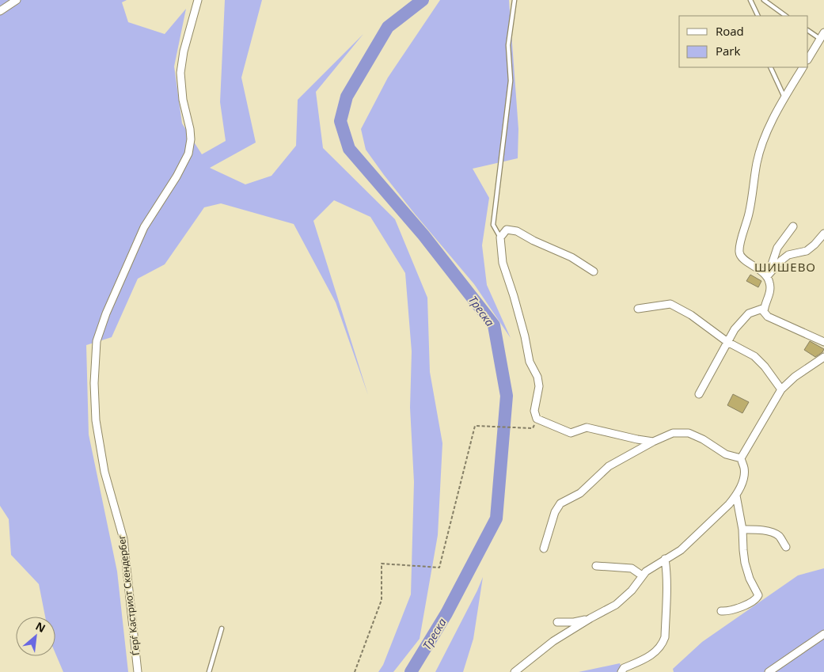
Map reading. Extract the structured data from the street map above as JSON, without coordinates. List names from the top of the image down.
{
  "streets": {
    "street": ["Ѓерѓ Кастриот Скендербег"]
  },
  "districts": ["ШИШЕВО"],
  "water": ["Треска"],
  "legend": ["Road", "Park"],
  "north": "top right"
}
